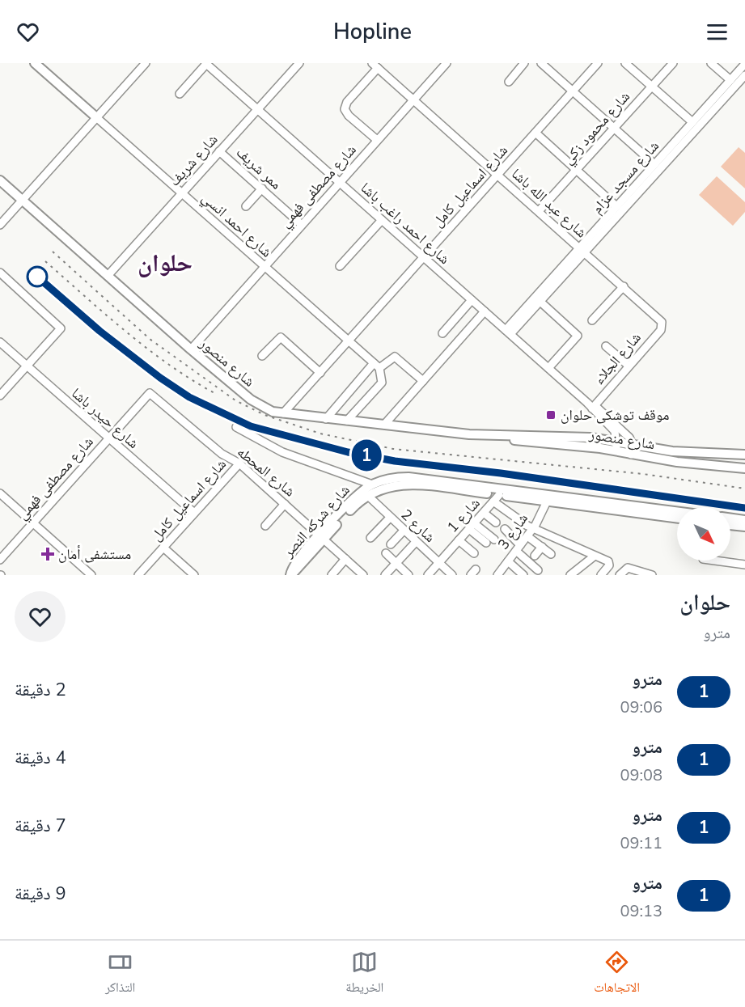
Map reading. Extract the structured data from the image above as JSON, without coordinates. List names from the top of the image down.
{
  "streets": {
    "street": [
      "شارع محمود زكي",
      "شارع شريف",
      "ممر شريف",
      "شارع مسجد عزام",
      "شارع مصطفى فهمي",
      "شارع اسماعيل كامل",
      "شارع عبد الله باشا",
      "شارع احمد راغب باشا",
      "شارع احمد انسي",
      "شارع الجلاء",
      "شارع منصور",
      "شارع حيدر باشا",
      "شارع المحطه",
      "شارع 1",
      "شارع شركه النصر",
      "شارع 2",
      "شارع 3"
    ]
  },
  "crossings": [
    ["شارع محمود زكي", "شارع عبد الله باشا"],
    ["شارع شريف", "ممر شريف"],
    ["شارع شريف", "شارع احمد راغب باشا"],
    ["شارع شريف", "شارع احمد انسي"],
    ["شارع شريف", "شارع منصور"],
    ["ممر شريف", "شارع مصطفى فهمي"],
    ["شارع مسجد عزام", "شارع عبد الله باشا"],
    ["شارع مسجد عزام", "شارع احمد راغب باشا"],
    ["شارع مصطفى فهمي", "شارع عبد الله باشا"],
    ["شارع مصطفى فهمي", "شارع احمد راغب باشا"],
    ["شارع مصطفى فهمي", "شارع احمد انسي"],
    ["شارع مصطفى فهمي", "شارع منصور"],
    ["شارع مصطفى فهمي", "شارع حيدر باشا"],
    ["شارع مصطفى فهمي", "شارع المحطه"],
    ["شارع اسماعيل كامل", "شارع عبد الله باشا"],
    ["شارع اسماعيل كامل", "شارع احمد راغب باشا"],
    ["شارع اسماعيل كامل", "شارع احمد انسي"],
    ["شارع اسماعيل كامل", "شارع منصور"],
    ["شارع اسماعيل كامل", "شارع حيدر باشا"],
    ["شارع اسماعيل كامل", "شارع المحطه"],
    ["شارع عبد الله باشا", "شارع الجلاء"],
    ["شارع احمد راغب باشا", "شارع الجلاء"],
    ["شارع احمد راغب باشا", "شارع منصور"],
    ["شارع المحطه", "شارع شركه النصر"],
    ["شارع 1", "شارع شركه النصر"],
    ["شارع 1", "شارع 2"],
    ["شارع شركه النصر", "شارع 2"],
    ["شارع شركه النصر", "شارع 3"]
  ],
  "districts": ["حلوان"],
  "places": {
    "transit": ["موقف توشكى حلوان"],
    "health": ["مستشفى أمان"]
  },
  "lines": ["metro line 1"],
  "north": "bottom right",
  "page": {
    "header": "Hopline",
    "on_map": "1",
    "heading": ["حلوان", "مترو"],
    "list": [
      {
        "mark": "1",
        "name": "مترو",
        "note": "09:06",
        "value": "2 دقيقة"
      },
      {
        "mark": "1",
        "name": "مترو",
        "note": "09:08",
        "value": "4 دقيقة"
      },
      {
        "mark": "1",
        "name": "مترو",
        "note": "09:11",
        "value": "7 دقيقة"
      },
      {
        "mark": "1",
        "name": "مترو",
        "note": "09:13",
        "value": "9 دقيقة"
      }
    ],
    "tabs": ["الاتجاهات", "الخريطة", "التذاكر"]
  }
}
